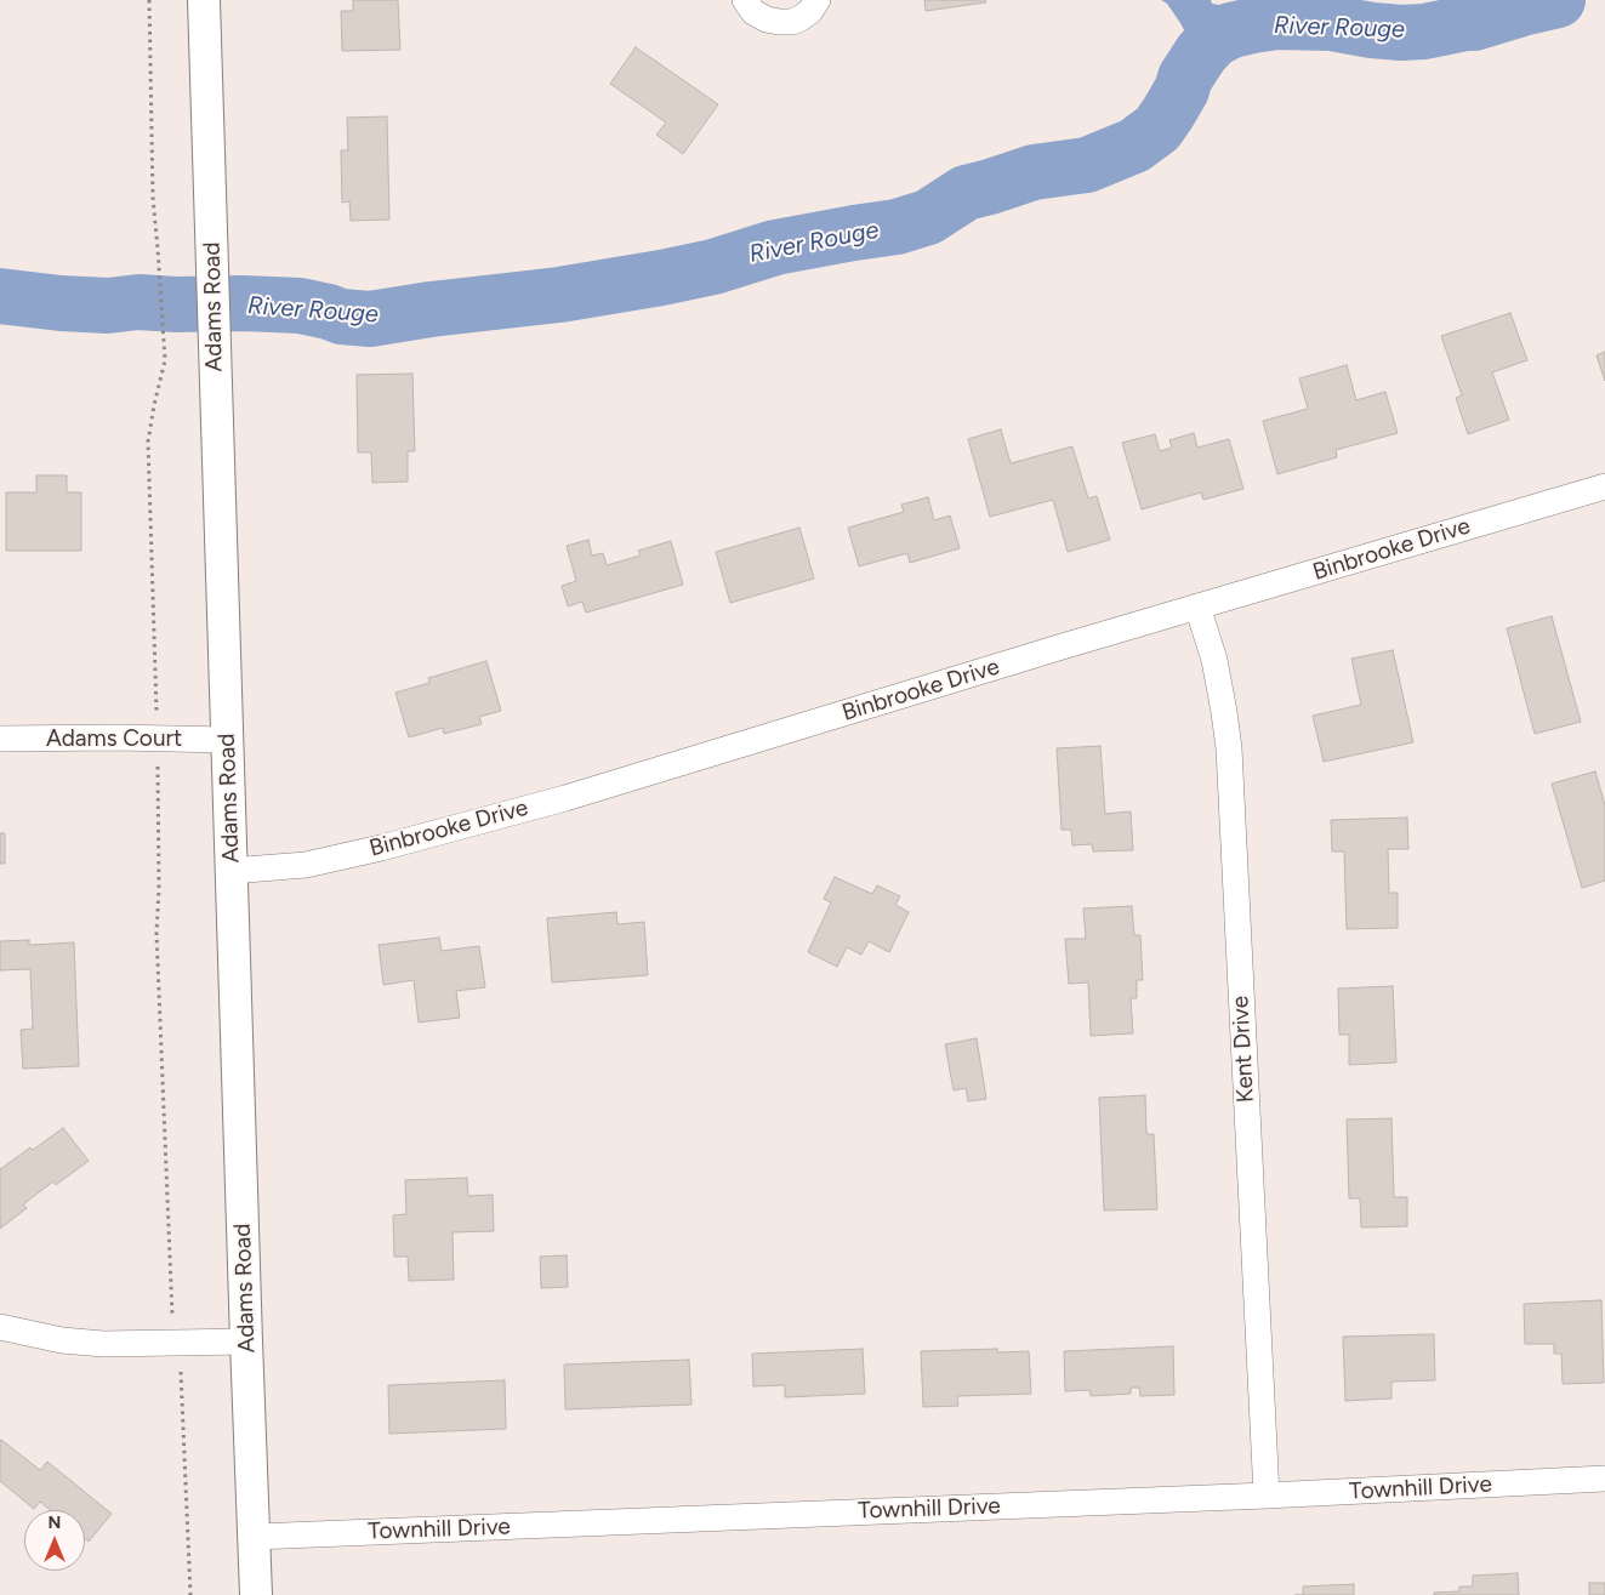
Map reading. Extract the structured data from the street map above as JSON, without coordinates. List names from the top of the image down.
{
  "streets": {
    "street": [
      "Adams Road",
      "Binbrooke Drive",
      "Adams Court",
      "Kent Drive",
      "Townhill Drive"
    ]
  },
  "crossings": [
    ["Adams Road", "Binbrooke Drive"],
    ["Adams Road", "Adams Court"],
    ["Adams Road", "Townhill Drive"],
    ["Binbrooke Drive", "Kent Drive"],
    ["Kent Drive", "Townhill Drive"]
  ],
  "water": ["River Rouge"],
  "north": "top"
}
